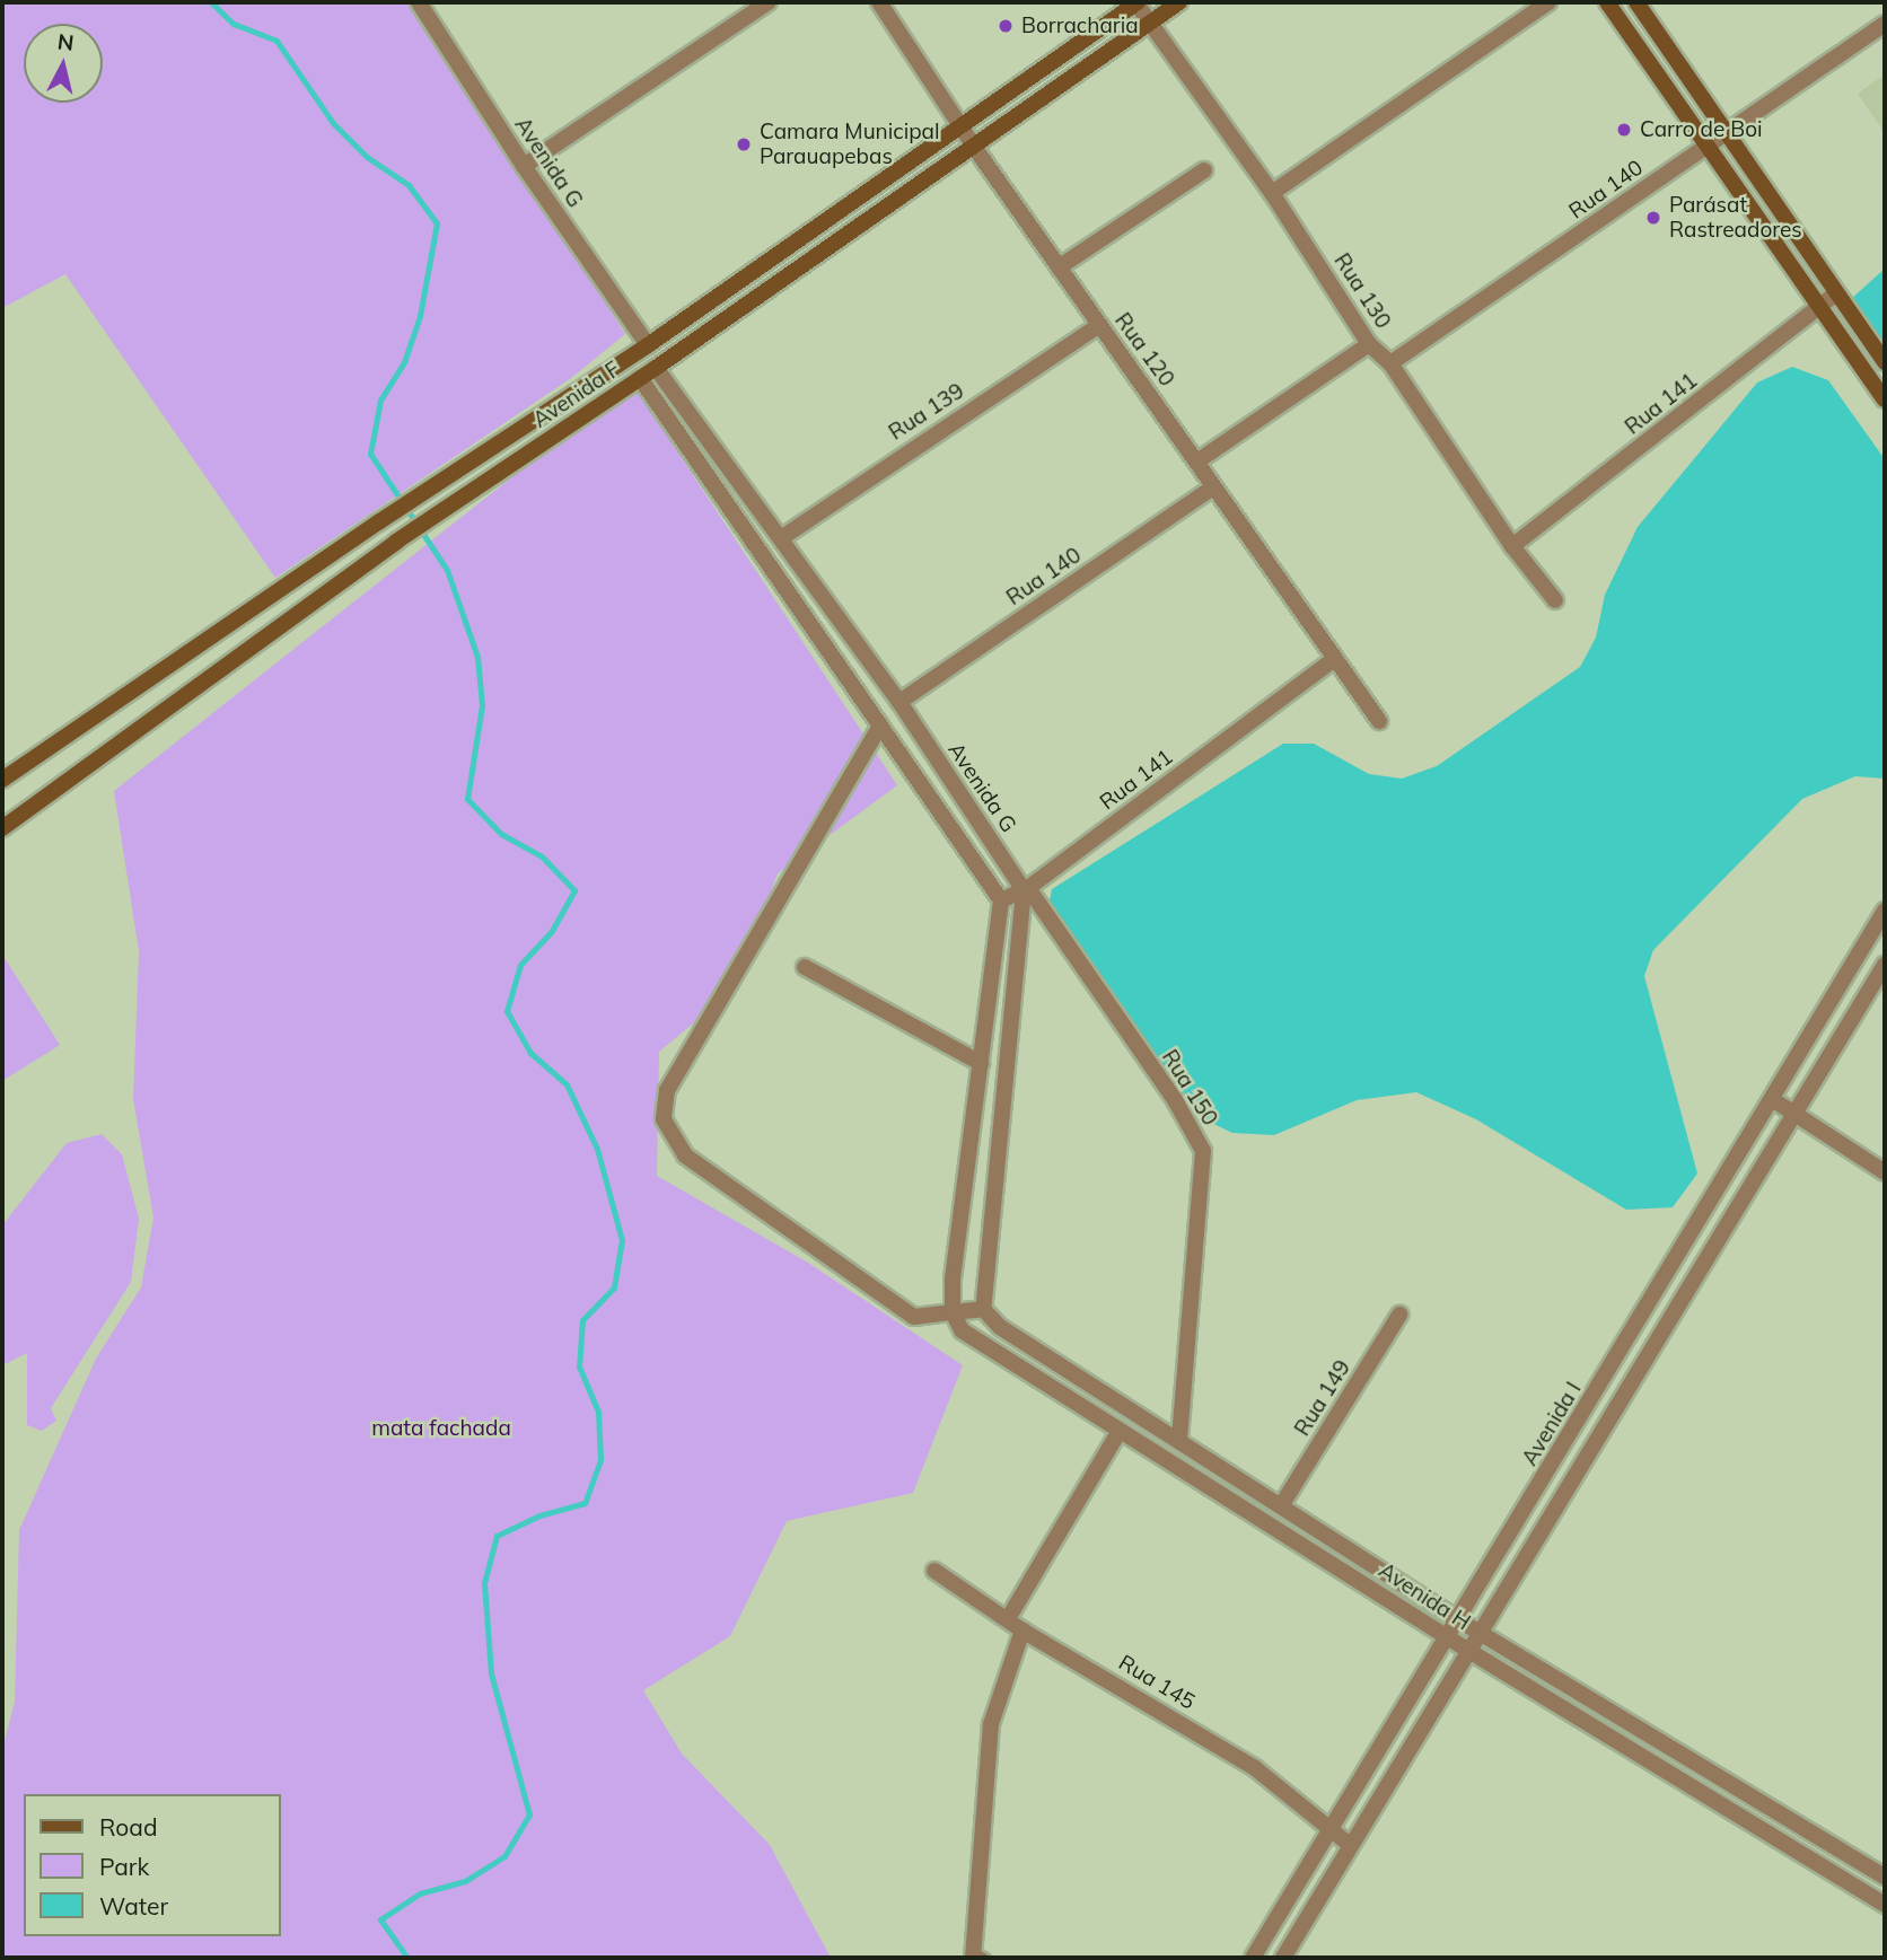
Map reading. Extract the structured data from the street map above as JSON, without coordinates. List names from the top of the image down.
{
  "streets": {
    "main road": ["Avenida F"],
    "street": [
      "Avenida G",
      "Rua 140",
      "Rua 130",
      "Rua 120",
      "Rua 141",
      "Rua 139",
      "Rua 150",
      "Rua 149",
      "Avenida I",
      "Avenida H",
      "Rua 145"
    ]
  },
  "crossings": [
    ["Avenida G", "Rua 140"],
    ["Avenida G", "Avenida F"],
    ["Avenida G", "Rua 141"],
    ["Avenida G", "Rua 139"],
    ["Avenida G", "Rua 150"],
    ["Rua 140", "Rua 130"],
    ["Rua 140", "Rua 120"],
    ["Rua 130", "Avenida F"],
    ["Rua 130", "Rua 141"],
    ["Rua 120", "Avenida F"],
    ["Rua 120", "Rua 141"],
    ["Rua 120", "Rua 139"],
    ["Rua 141", "Rua 150"],
    ["Rua 150", "Avenida H"],
    ["Rua 149", "Avenida H"],
    ["Avenida I", "Avenida H"],
    ["Avenida I", "Rua 145"]
  ],
  "parks": ["mata fachada"],
  "places": [
    "Borracharia",
    "Carro de Boi",
    "Camara Municipal Parauapebas",
    "Parásat Rastreadores"
  ],
  "legend": ["Road", "Park", "Water"],
  "north": "top"
}
